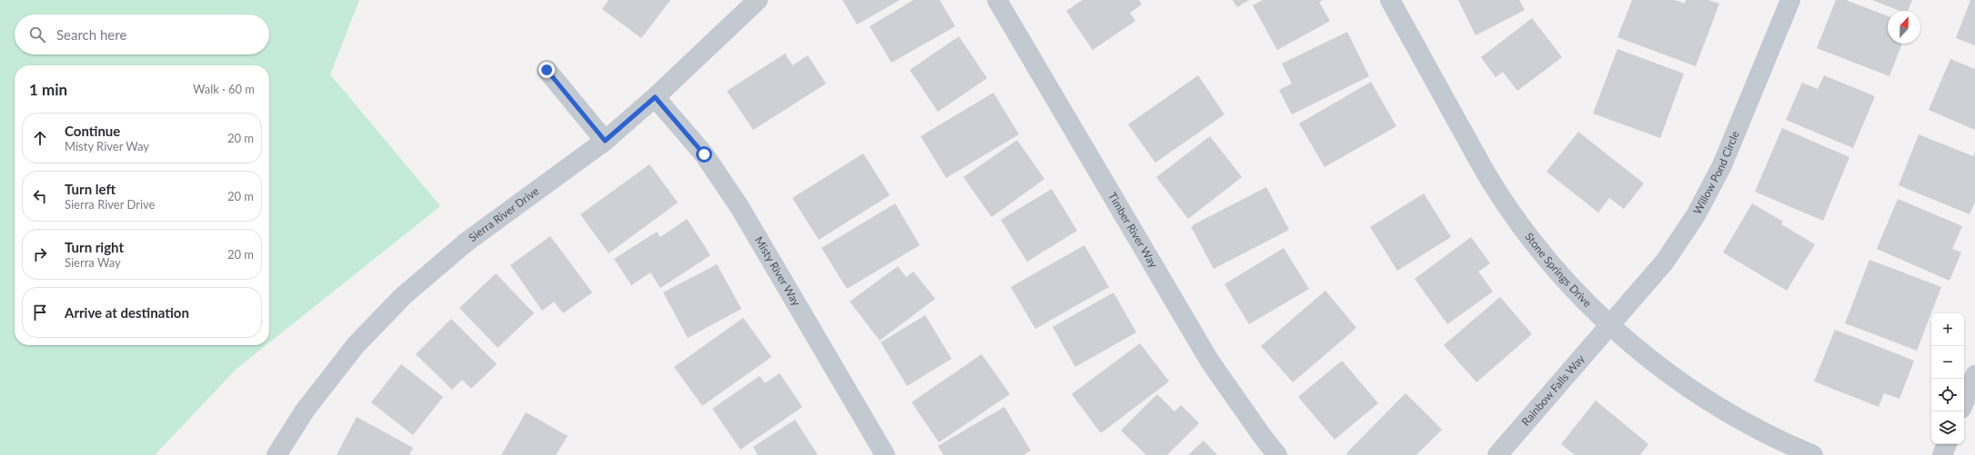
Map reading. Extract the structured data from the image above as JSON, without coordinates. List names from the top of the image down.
{
  "streets": {
    "street": [
      "Willow Pond Circle",
      "Sierra River Drive",
      "Timber River Way",
      "Stone Springs Drive",
      "Misty River Way",
      "Rainbow Falls Way"
    ]
  },
  "crossings": [
    ["Willow Pond Circle", "Stone Springs Drive"],
    ["Willow Pond Circle", "Rainbow Falls Way"],
    ["Sierra River Drive", "Misty River Way"],
    ["Stone Springs Drive", "Rainbow Falls Way"]
  ],
  "north": "top",
  "page": {
    "search": "Search here",
    "heading": ["1 min", "Walk · 60 m"],
    "list": [
      ["Continue", "Misty River Way", "20 m"],
      ["Turn left", "Sierra River Drive", "20 m"],
      ["Turn right", "Sierra Way", "20 m"],
      "Arrive at destination"
    ],
    "map_buttons": ["+", "−"]
  }
}
